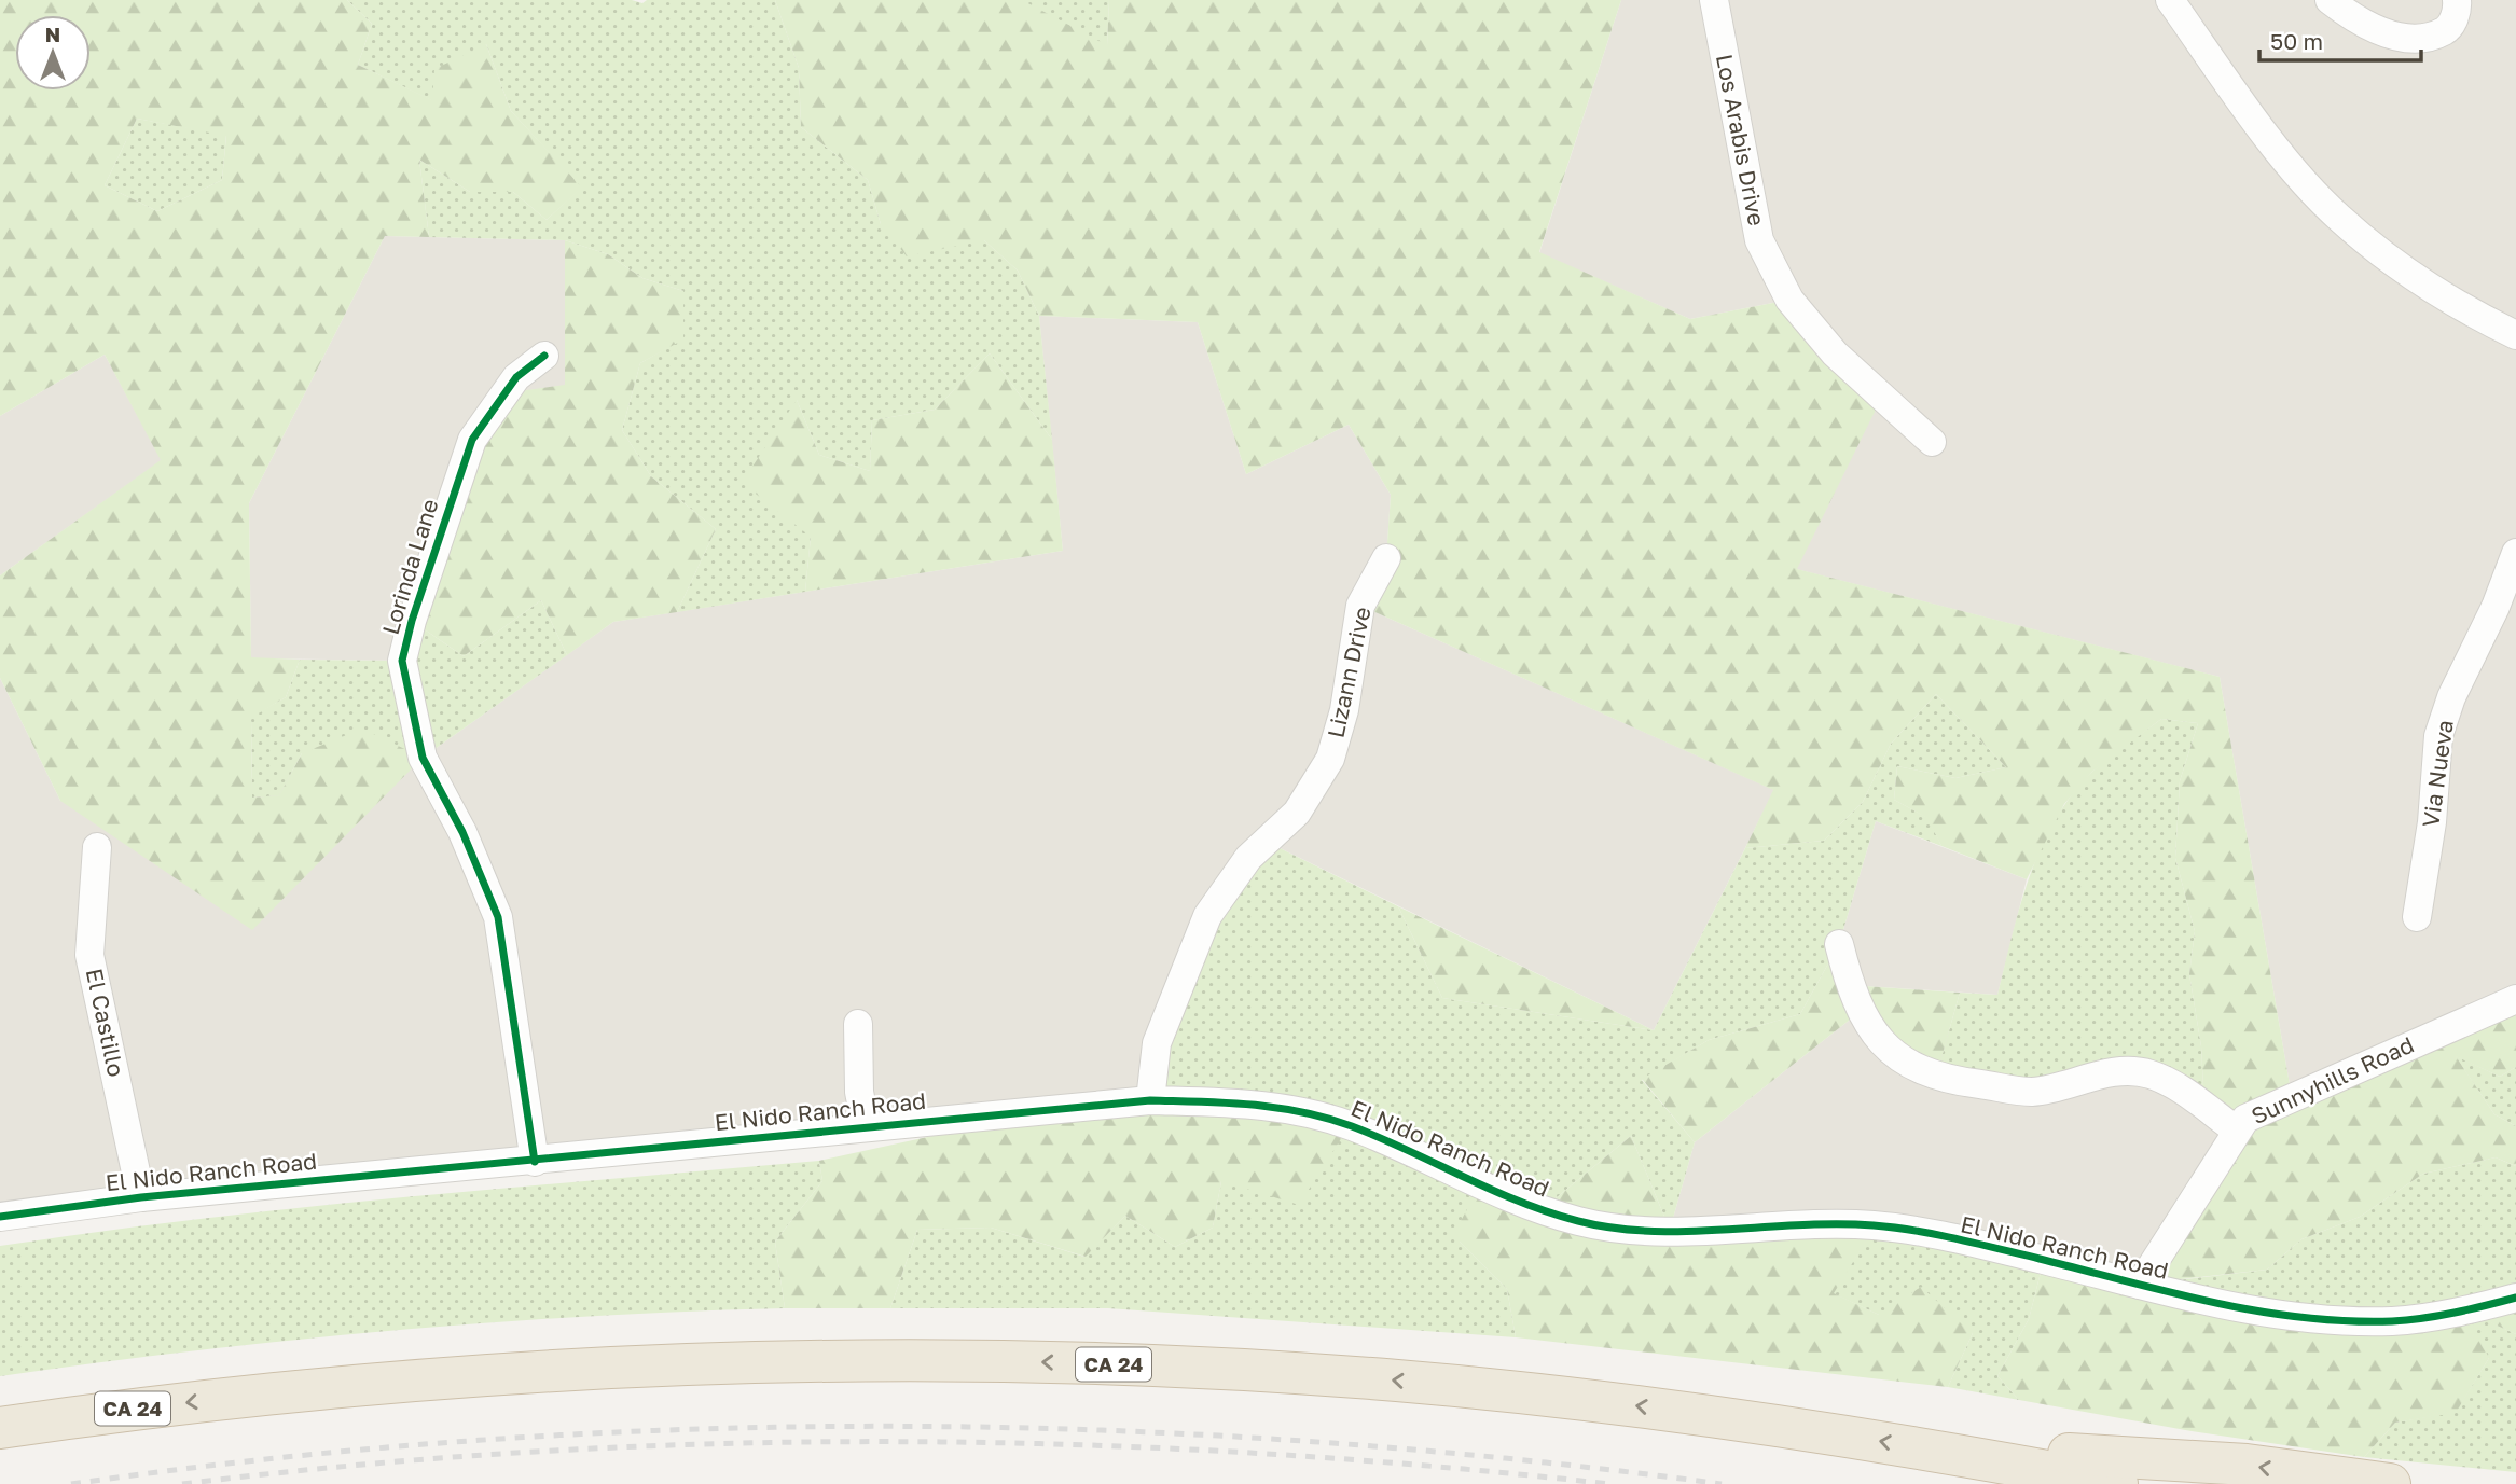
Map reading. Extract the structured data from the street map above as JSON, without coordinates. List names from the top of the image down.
{
  "streets": {
    "highway": ["CA 24"],
    "street": [
      "Los Arabis Drive",
      "Lorinda Lane",
      "Lizann Drive",
      "Via Nueva",
      "El Castillo",
      "Sunnyhills Road",
      "El Nido Ranch Road"
    ]
  },
  "crossings": [
    ["Lorinda Lane", "El Nido Ranch Road"],
    ["Lizann Drive", "El Nido Ranch Road"],
    ["El Castillo", "El Nido Ranch Road"],
    ["Sunnyhills Road", "El Nido Ranch Road"]
  ],
  "scale_bar": "50 m",
  "north": "top"
}
